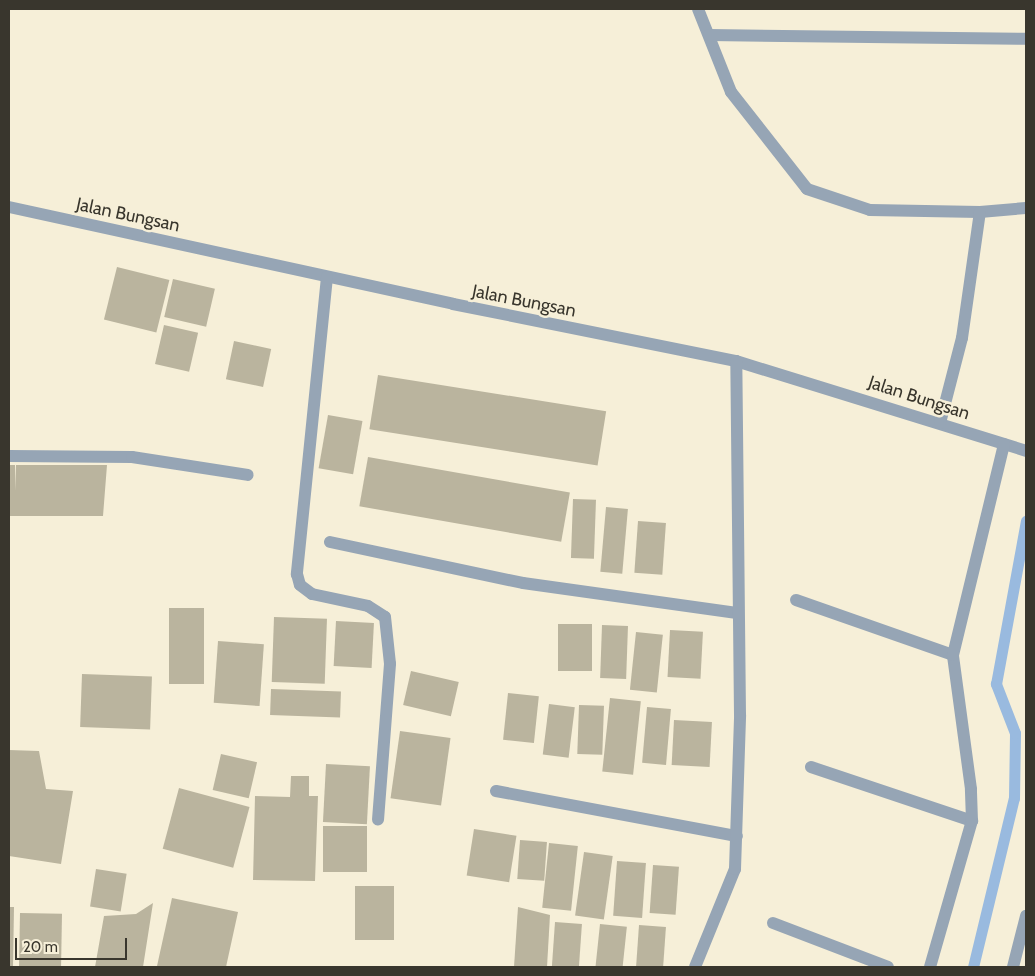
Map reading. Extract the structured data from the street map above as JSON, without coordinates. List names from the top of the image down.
{
  "streets": {
    "street": ["Jalan Bungsan"]
  },
  "scale_bar": "20 m"
}
